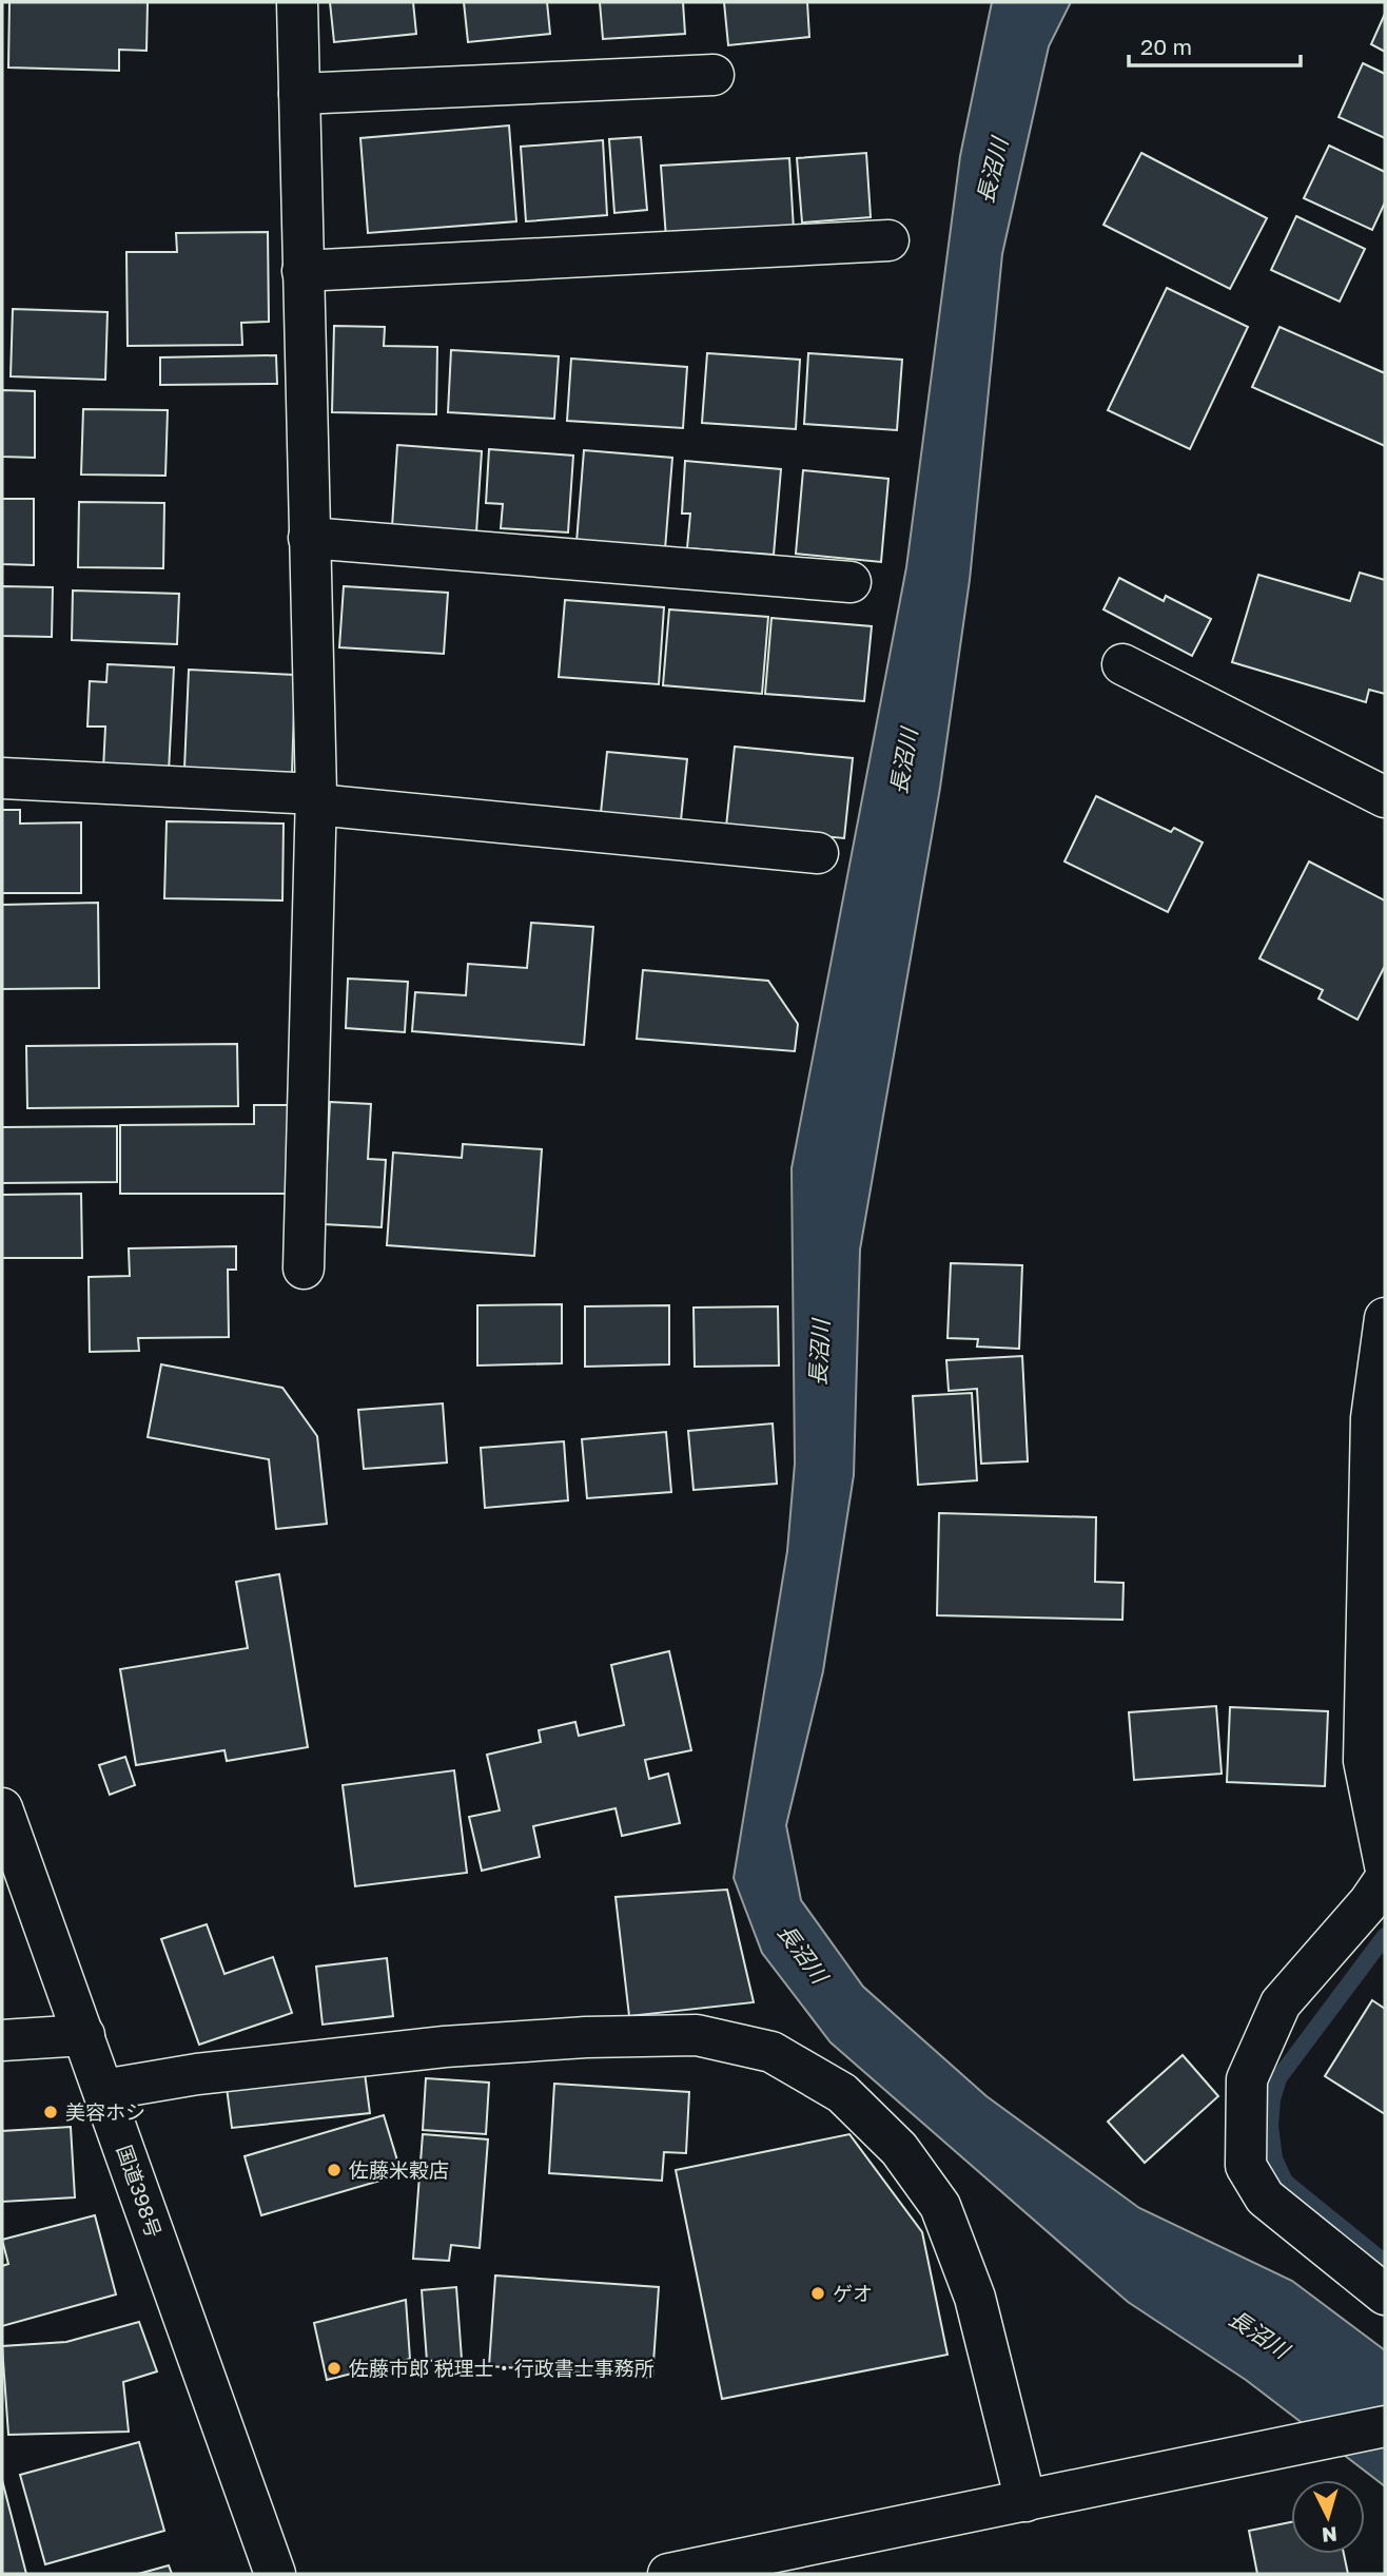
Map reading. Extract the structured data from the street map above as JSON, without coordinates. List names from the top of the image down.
{
  "streets": {
    "main road": ["国道398号"]
  },
  "water": ["長沼川"],
  "places": [
    "美容ホシ",
    "佐藤米穀店",
    "ゲオ",
    "佐藤市郎 税理士・行政書士事務所"
  ],
  "scale_bar": "20 m",
  "north": "bottom"
}
